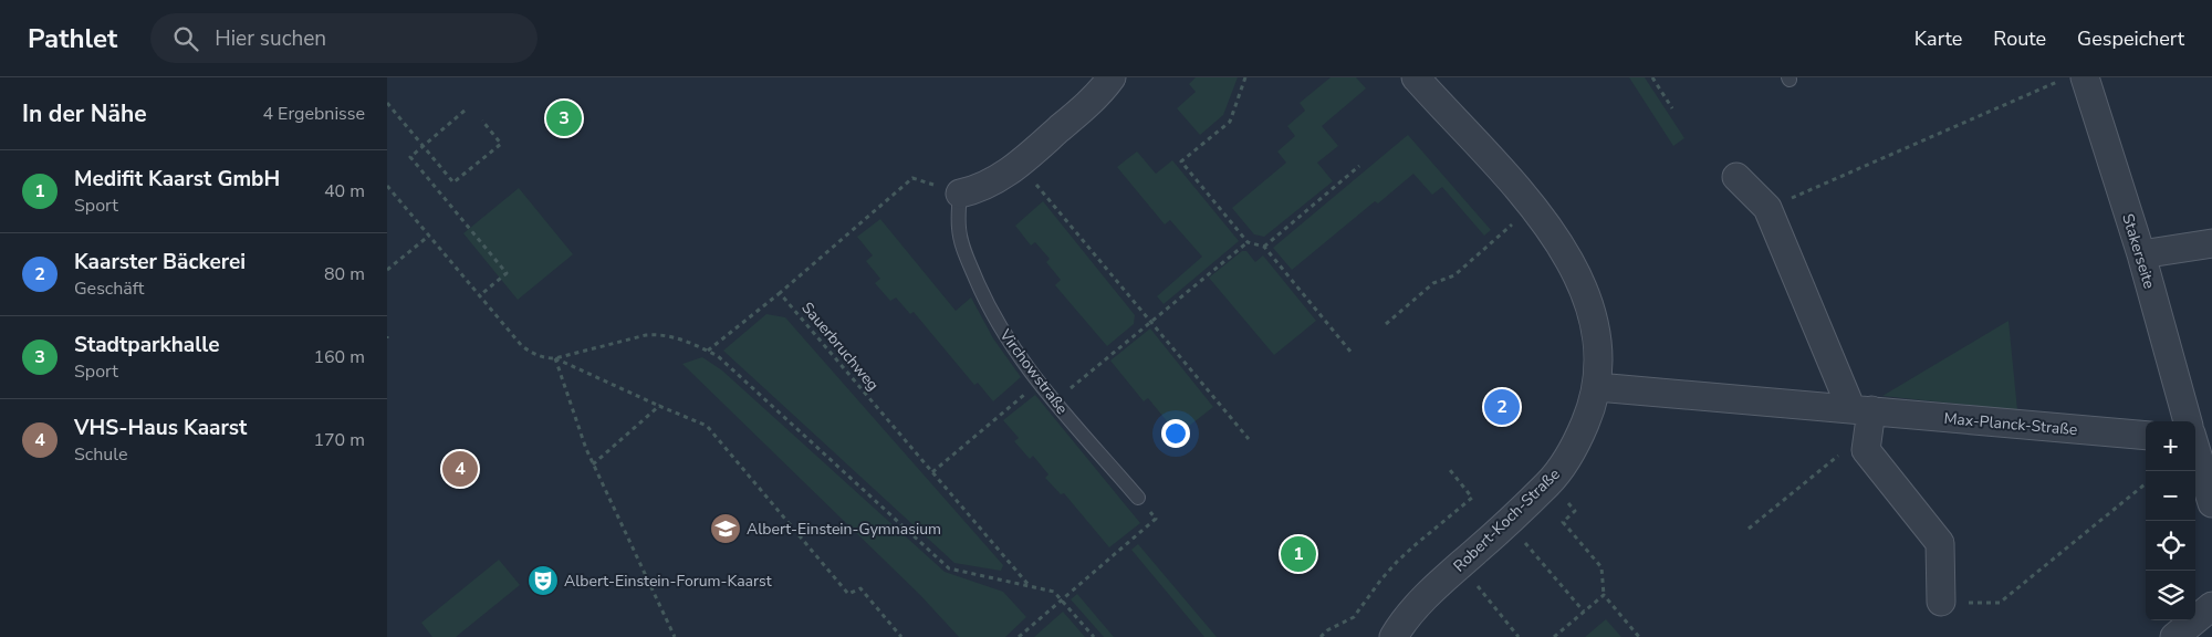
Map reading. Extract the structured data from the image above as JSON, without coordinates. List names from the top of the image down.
{
  "streets": {
    "street": ["Stakerseite", "Max-Planck-Straße", "Robert-Koch-Straße"],
    "lane": ["Virchowstraße"],
    "path": ["Sauerbruchweg"]
  },
  "crossings": [
    ["Max-Planck-Straße", "Robert-Koch-Straße"]
  ],
  "places": {
    "school or university": ["Albert-Einstein-Gymnasium"],
    "theatre": ["Albert-Einstein-Forum-Kaarst"]
  },
  "page": {
    "header": "Pathlet",
    "search": "Hier suchen",
    "nav": ["Karte", "Route", "Gespeichert"],
    "heading": ["In der Nähe", "4 Ergebnisse"],
    "pins": [
      "3",
      "2",
      "4",
      "1"
    ],
    "list": [
      {
        "mark": "1",
        "name": "Medifit Kaarst GmbH",
        "note": "Sport",
        "value": "40 m"
      },
      {
        "mark": "2",
        "name": "Kaarster Bäckerei",
        "note": "Geschäft",
        "value": "80 m"
      },
      {
        "mark": "3",
        "name": "Stadtparkhalle",
        "note": "Sport",
        "value": "160 m"
      },
      {
        "mark": "4",
        "name": "VHS-Haus Kaarst",
        "note": "Schule",
        "value": "170 m"
      }
    ],
    "map_buttons": ["+", "−"]
  }
}
